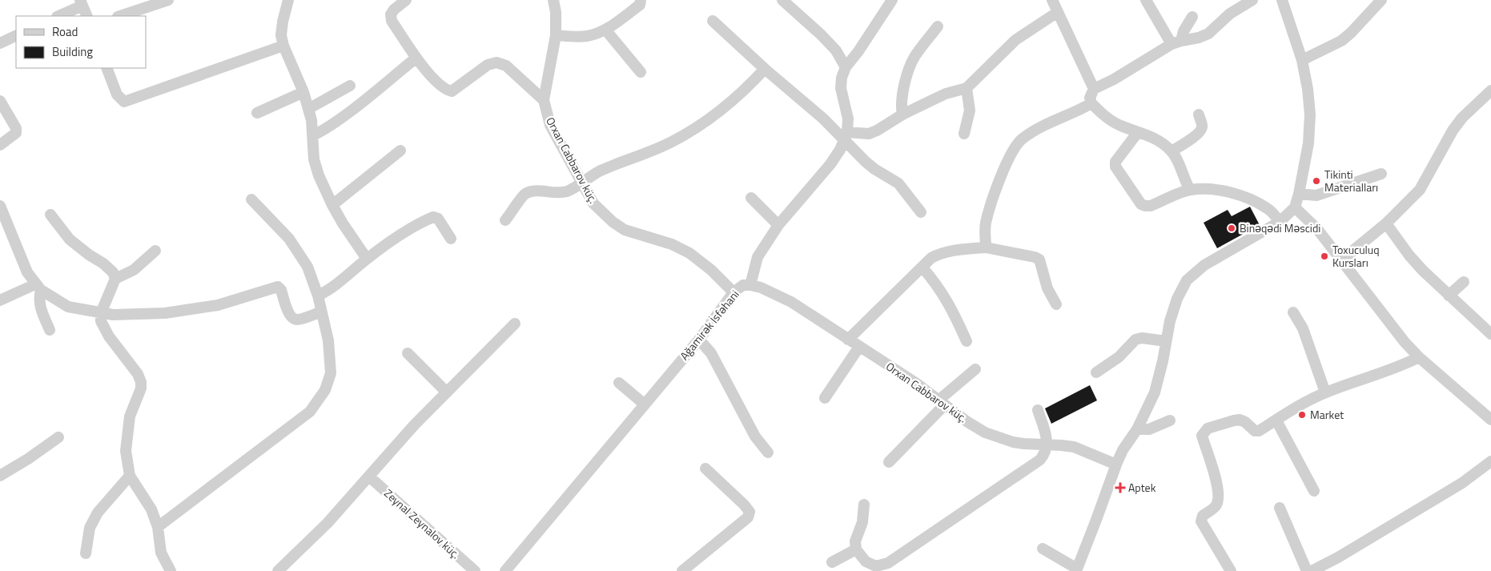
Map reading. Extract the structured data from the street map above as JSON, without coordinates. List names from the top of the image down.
{
  "streets": {
    "street": ["Orxan Cabbarov küç.", "Ağamirək İsfəhani", "Zeynal Zeynalov küç."]
  },
  "crossings": [
    ["Orxan Cabbarov küç.", "Ağamirək İsfəhani"]
  ],
  "places": {
    "other": [
      "Tikinti Materialları",
      "Binəqədi Məscidi",
      "Toxuculuq Kursları",
      "Market"
    ],
    "health": ["Aptek"]
  },
  "legend": ["Road", "Building"]
}
